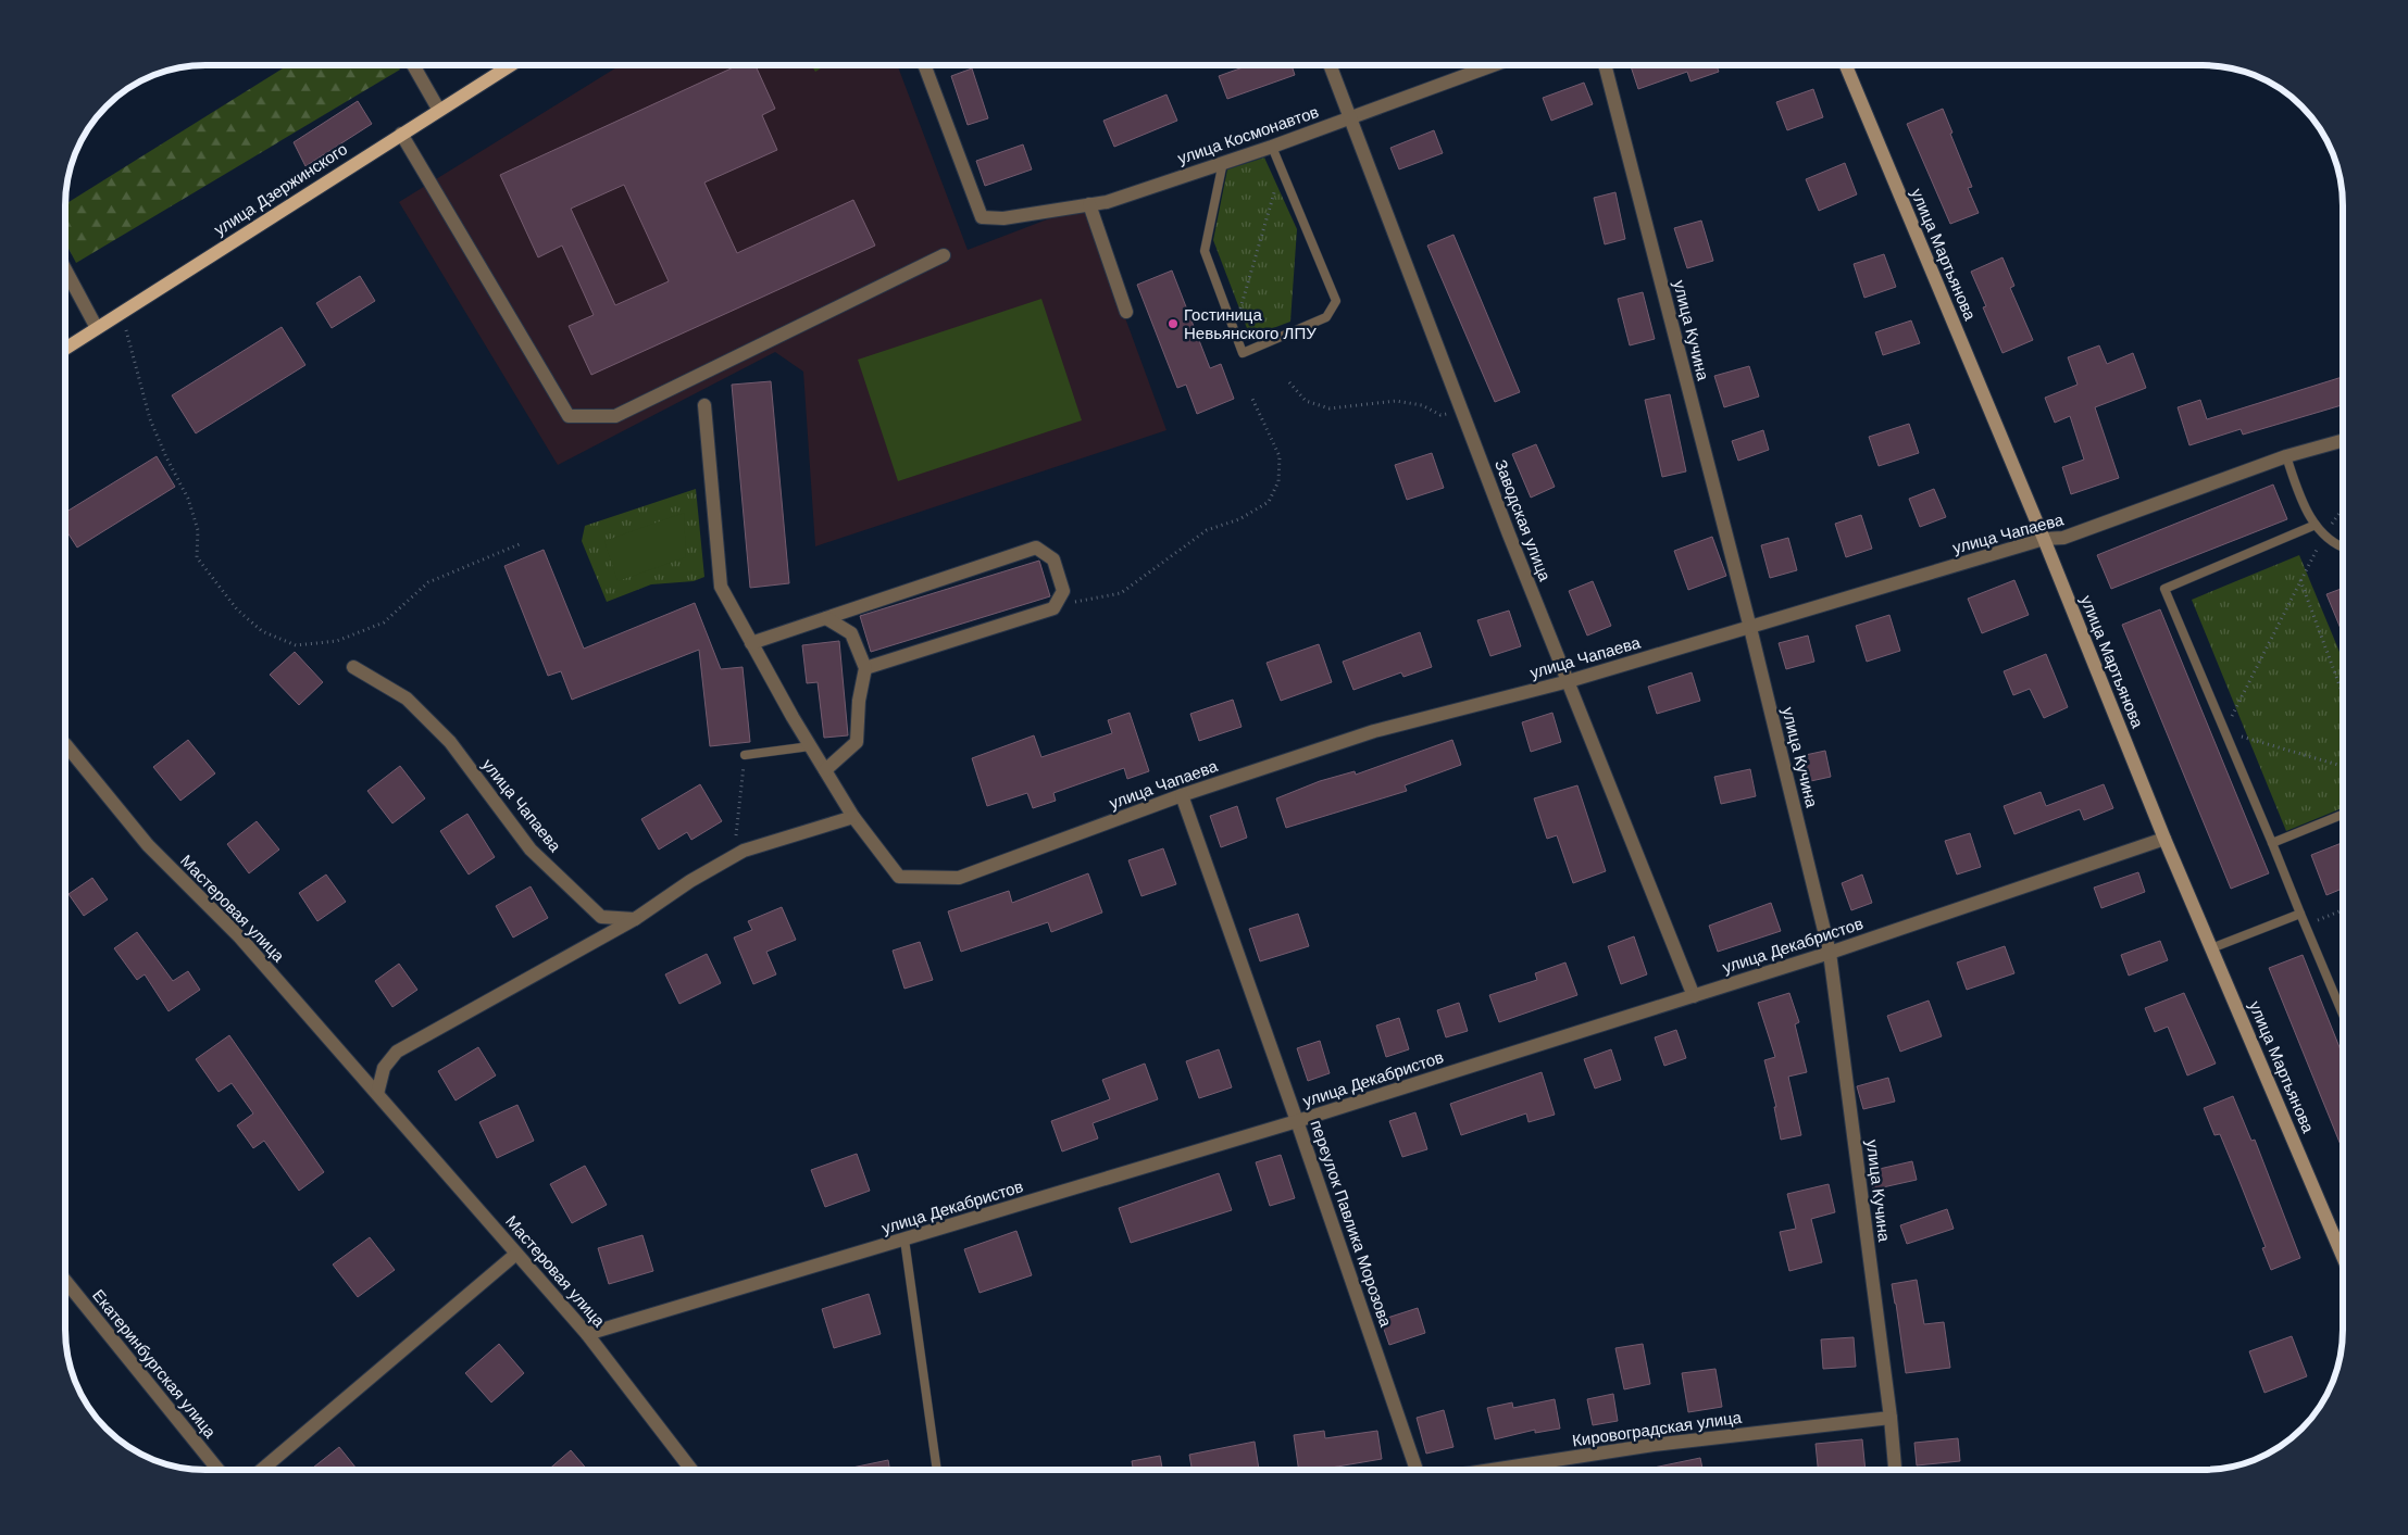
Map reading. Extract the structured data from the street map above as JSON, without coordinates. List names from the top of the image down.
{
  "streets": {
    "main road": ["улица Дзержинского", "улица Мартьянова"],
    "street": [
      "улица Космонавтов",
      "улица Кучина",
      "Заводская улица",
      "улица Чапаева",
      "Мастеровая улица",
      "улица Декабристов",
      "переулок Павлика Морозова",
      "Екатеринбургская улица",
      "Кировоградская улица"
    ]
  },
  "crossings": [
    ["улица Космонавтов", "Заводская улица"],
    ["улица Мартьянова", "улица Чапаева"],
    ["улица Мартьянова", "улица Декабристов"],
    ["улица Кучина", "улица Чапаева"],
    ["улица Кучина", "улица Декабристов"],
    ["улица Кучина", "Кировоградская улица"],
    ["Заводская улица", "улица Чапаева"],
    ["Заводская улица", "улица Декабристов"],
    ["улица Чапаева", "переулок Павлика Морозова"],
    ["Мастеровая улица", "улица Декабристов"],
    ["улица Декабристов", "переулок Павлика Морозова"]
  ],
  "places": ["Гостиница Невьянского ЛПУ"]
}
